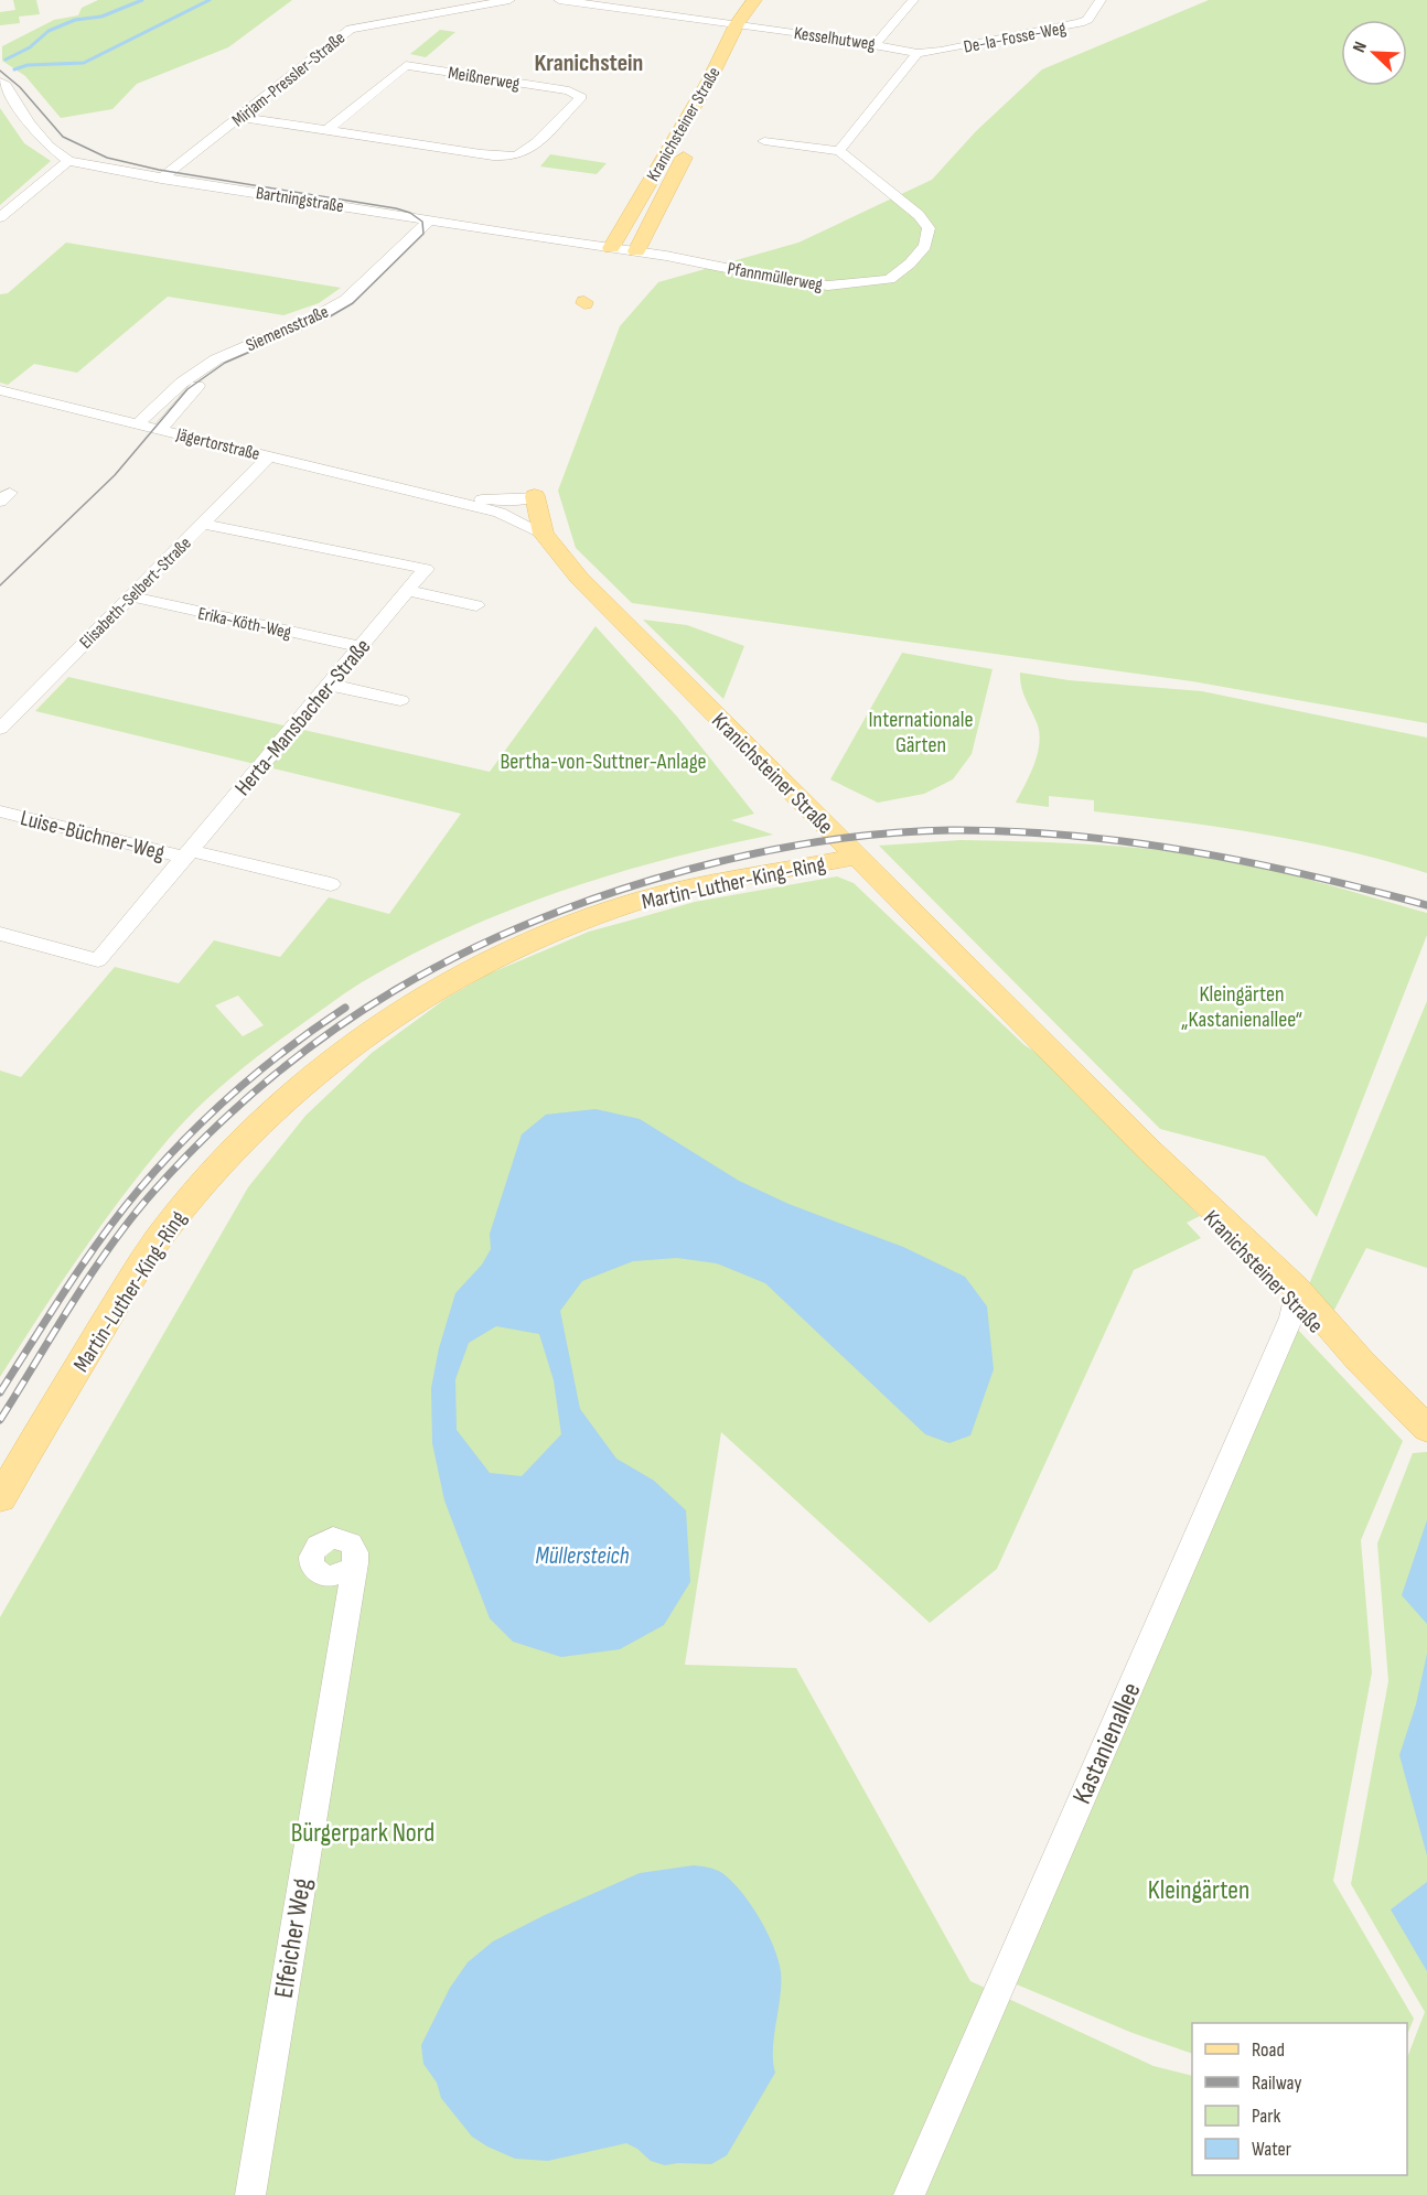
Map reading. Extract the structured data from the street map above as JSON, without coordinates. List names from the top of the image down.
{
  "streets": {
    "main road": ["Kranichsteiner Straße", "Martin-Luther-King-Ring"],
    "street": [
      "De-la-Fosse-Weg",
      "Kesselhutweg",
      "Meißnerweg",
      "Mirjam-Pressler-Straße",
      "Bartningstraße",
      "Pfannmüllerweg",
      "Siemensstraße",
      "Jägertorstraße",
      "Elisabeth-Selbert-Straße",
      "Erika-Köth-Weg",
      "Herta-Mansbacher-Straße",
      "Luise-Büchner-Weg",
      "Kastanienallee",
      "Elfeicher Weg"
    ]
  },
  "crossings": [
    ["De-la-Fosse-Weg", "Kesselhutweg"],
    ["Kesselhutweg", "Kranichsteiner Straße"],
    ["Meißnerweg", "Mirjam-Pressler-Straße"],
    ["Mirjam-Pressler-Straße", "Bartningstraße"],
    ["Kranichsteiner Straße", "Bartningstraße"],
    ["Kranichsteiner Straße", "Pfannmüllerweg"],
    ["Kranichsteiner Straße", "Jägertorstraße"],
    ["Kranichsteiner Straße", "Martin-Luther-King-Ring"],
    ["Kranichsteiner Straße", "Kastanienallee"],
    ["Bartningstraße", "Pfannmüllerweg"],
    ["Bartningstraße", "Siemensstraße"],
    ["Siemensstraße", "Jägertorstraße"],
    ["Jägertorstraße", "Elisabeth-Selbert-Straße"],
    ["Elisabeth-Selbert-Straße", "Erika-Köth-Weg"],
    ["Elisabeth-Selbert-Straße", "Herta-Mansbacher-Straße"],
    ["Erika-Köth-Weg", "Herta-Mansbacher-Straße"],
    ["Herta-Mansbacher-Straße", "Luise-Büchner-Weg"]
  ],
  "districts": ["Kranichstein"],
  "water": ["Müllersteich"],
  "parks": [
    "Internationale Gärten",
    "Bertha-von-Suttner-Anlage",
    "Kleingärten „Kastanienallee“",
    "Bürgerpark Nord",
    "Kleingärten"
  ],
  "legend": [
    "Road",
    "Railway",
    "Park",
    "Water"
  ],
  "north": "top left"
}
